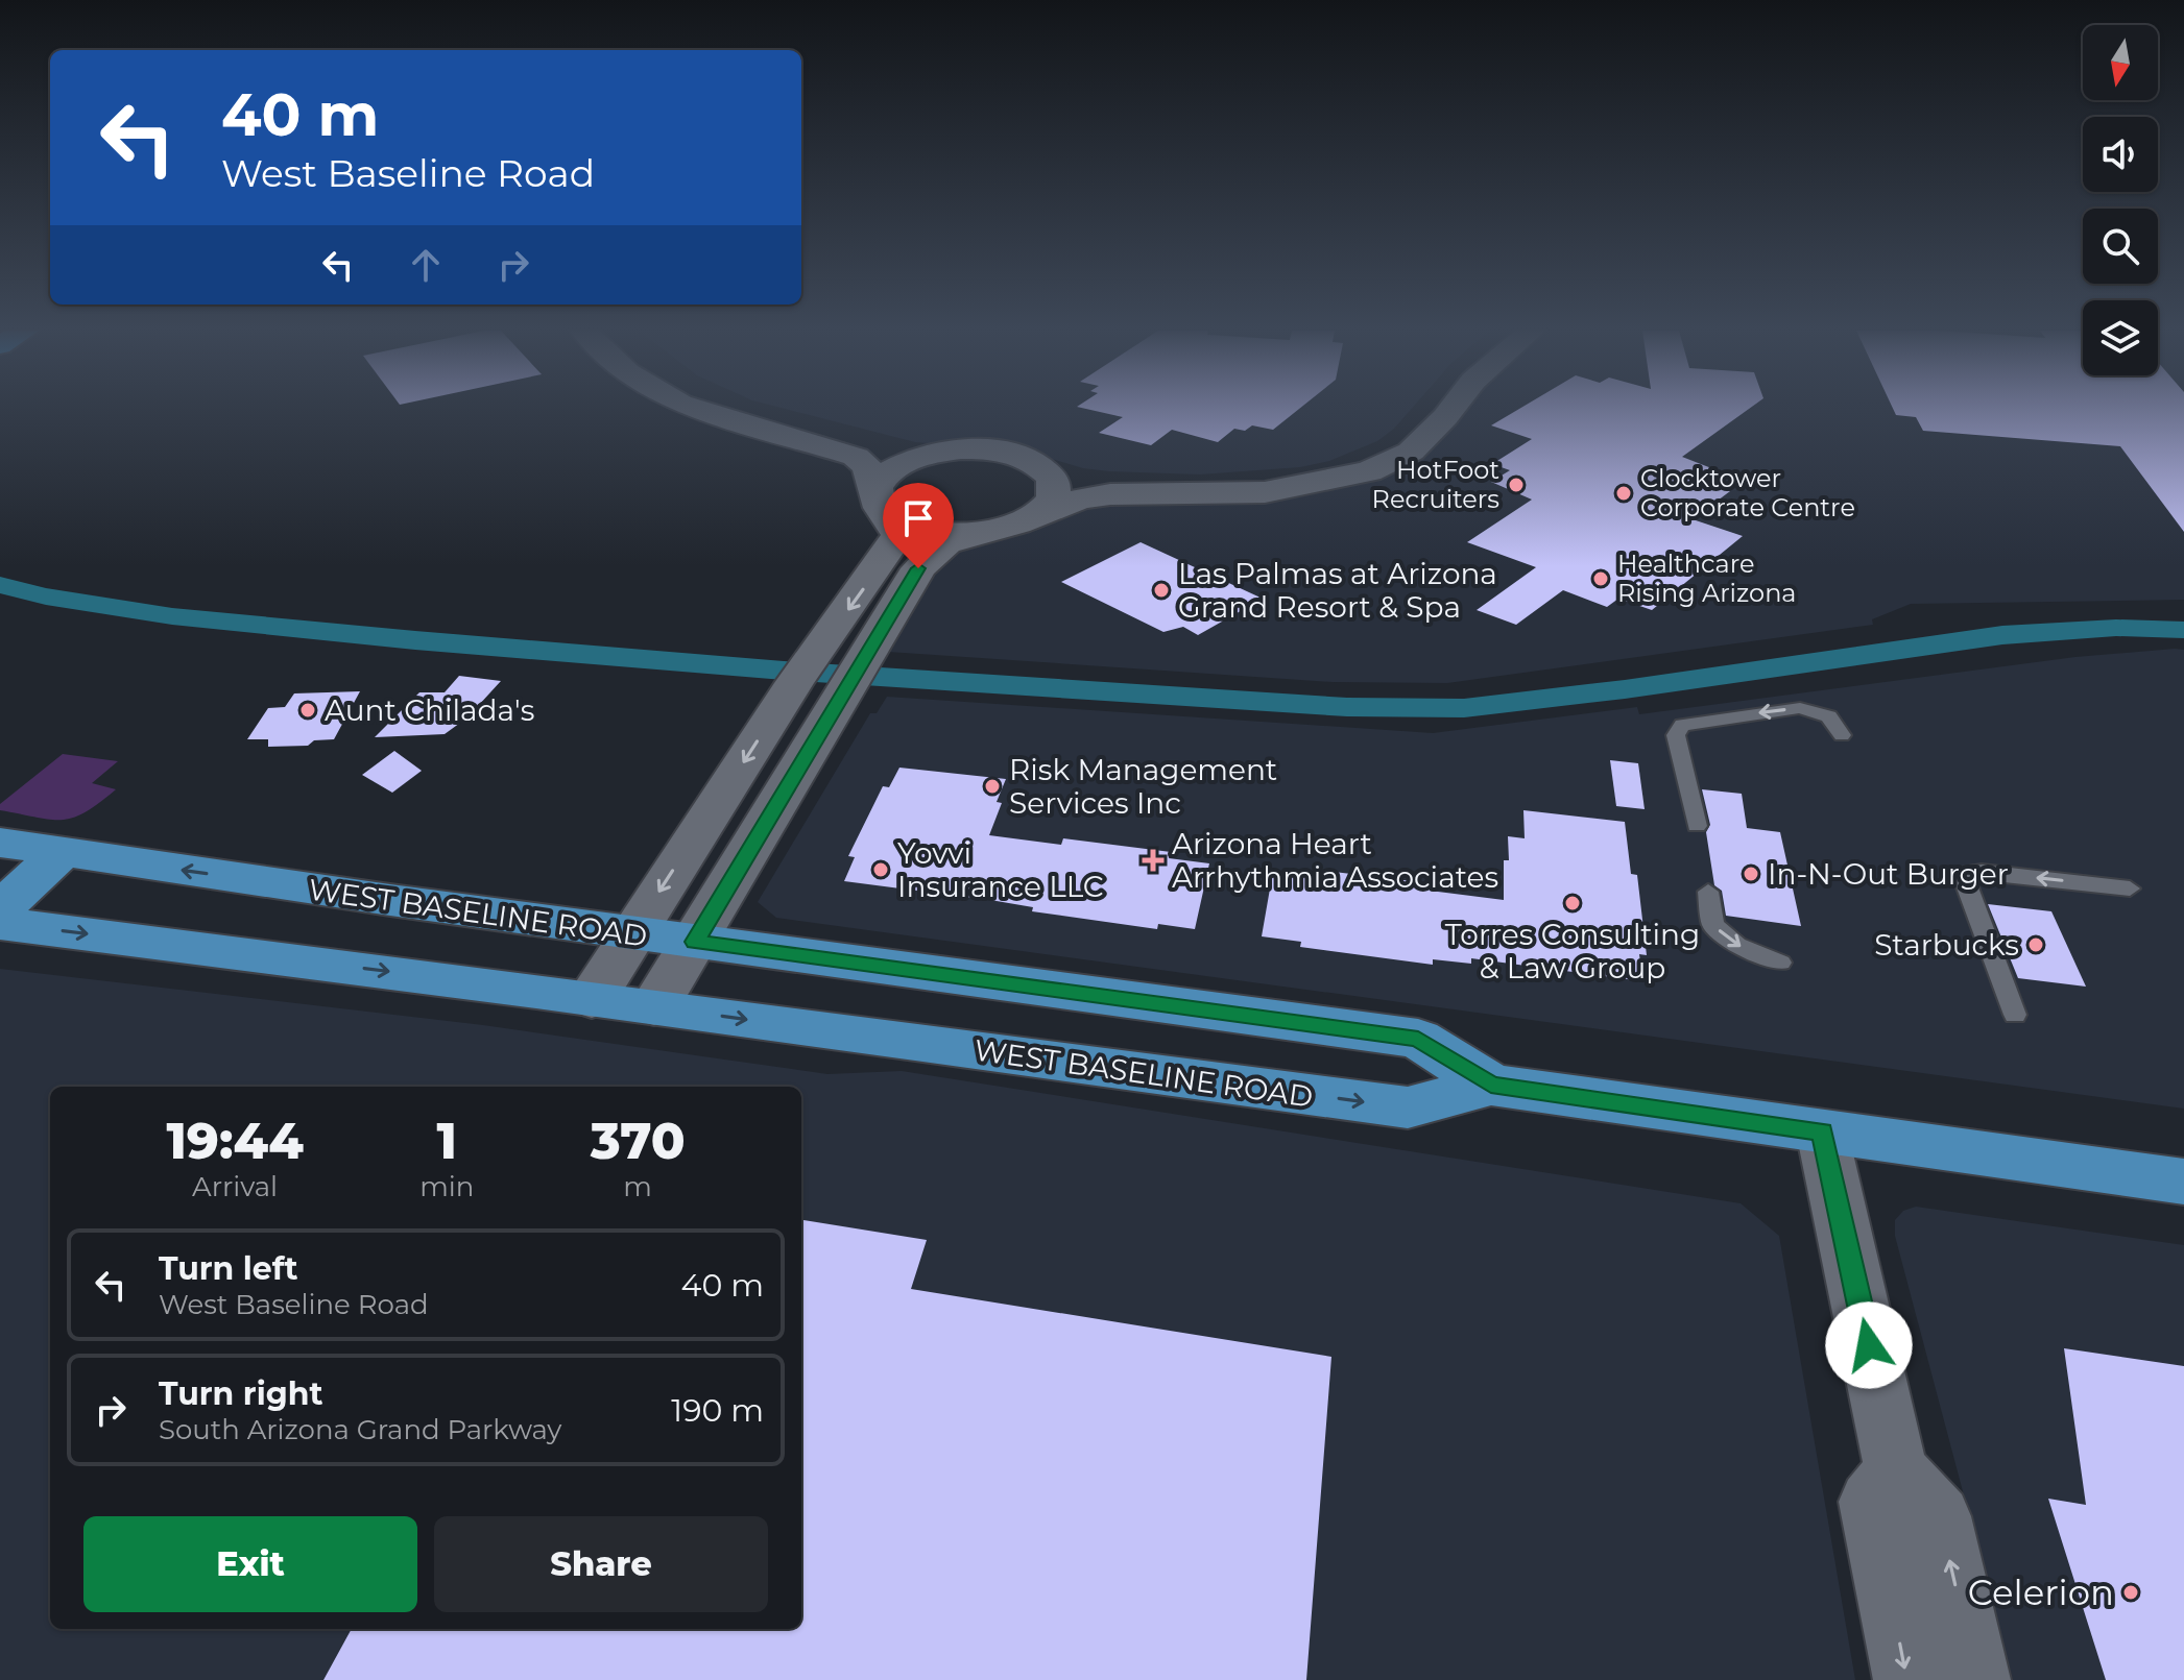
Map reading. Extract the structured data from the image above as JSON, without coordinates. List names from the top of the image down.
{
  "streets": {
    "main road": ["WEST BASELINE ROAD"]
  },
  "places": {
    "other": [
      "HotFoot Recruiters",
      "Clocktower Corporate Centre",
      "Healthcare Rising Arizona",
      "Las Palmas at Arizona Grand Resort & Spa",
      "Aunt Chilada's",
      "Risk Management Services Inc",
      "Yovvi Insurance LLC",
      "In-N-Out Burger",
      "Torres Consulting & Law Group",
      "Starbucks",
      "Celerion"
    ],
    "health": ["Arizona Heart Arrhythmia Associates"]
  },
  "north": "bottom",
  "page": {
    "turn": ["40 m", "West Baseline Road"],
    "eta": [
      "19:44",
      "Arrival",
      "1",
      "min",
      "370",
      "m"
    ],
    "list": [
      {
        "name": "Turn left",
        "note": "West Baseline Road",
        "value": "40 m"
      },
      {
        "name": "Turn right",
        "note": "South Arizona Grand Parkway",
        "value": "190 m"
      }
    ],
    "buttons": ["Exit", "Share"]
  }
}
